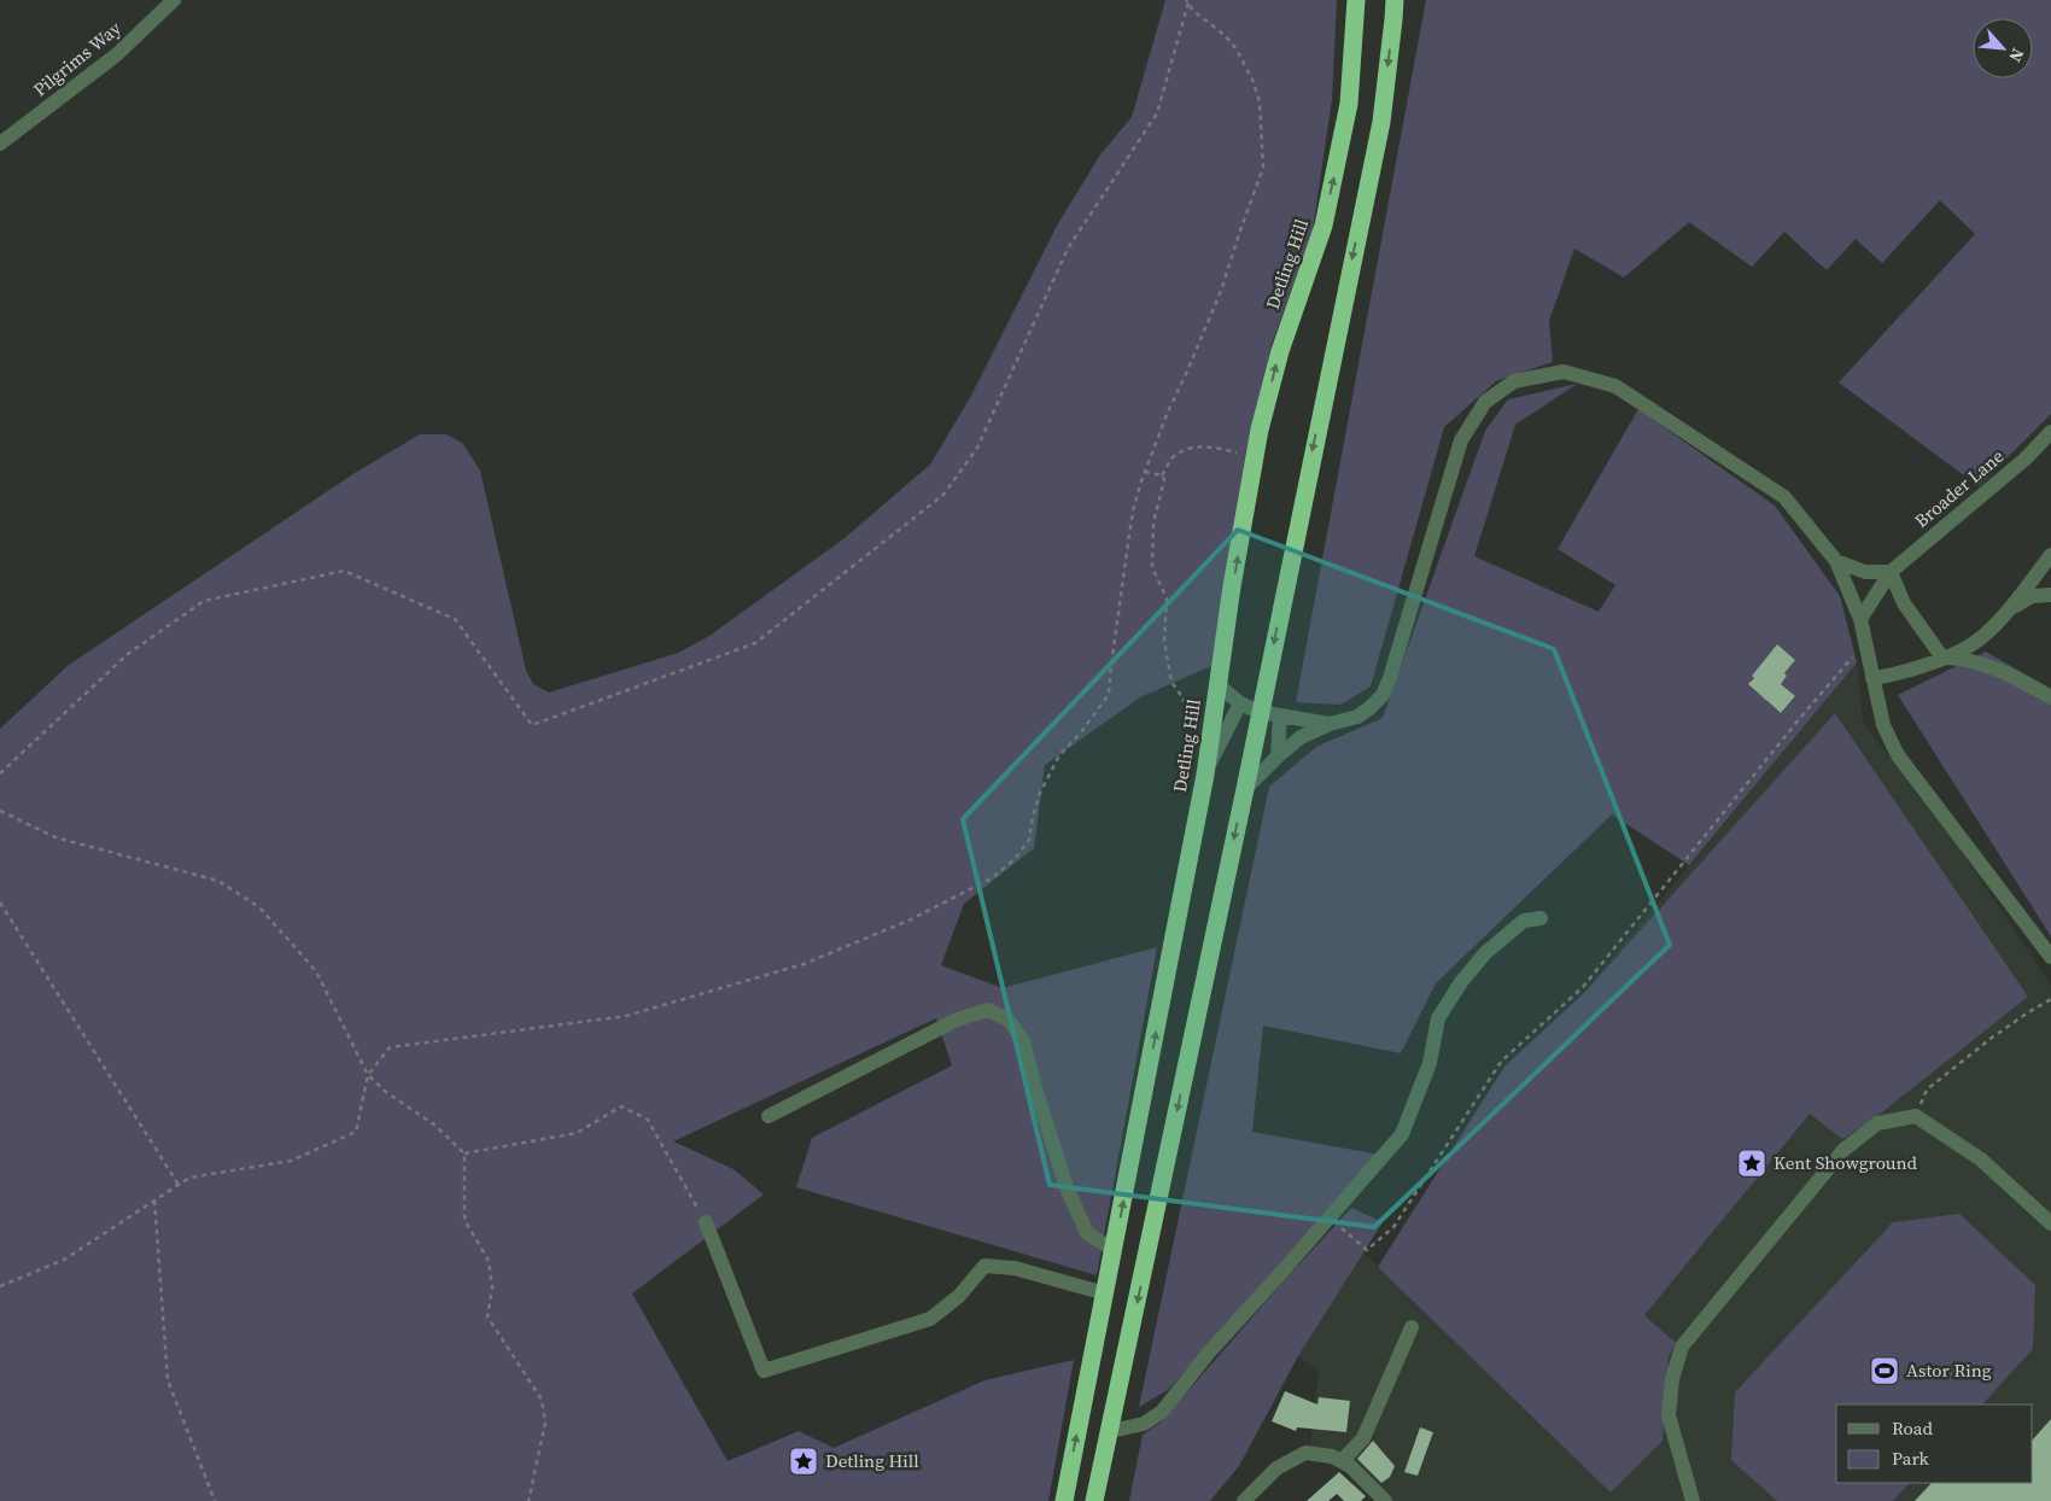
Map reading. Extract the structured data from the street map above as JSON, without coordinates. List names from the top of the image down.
{
  "streets": {
    "highway": ["Detling Hill"],
    "street": ["Pilgrims Way", "Broader Lane"]
  },
  "places": {
    "place": ["Kent Showground", "Detling Hill"],
    "sports": ["Astor Ring"]
  },
  "legend": ["Road", "Park"],
  "north": "bottom right"
}
